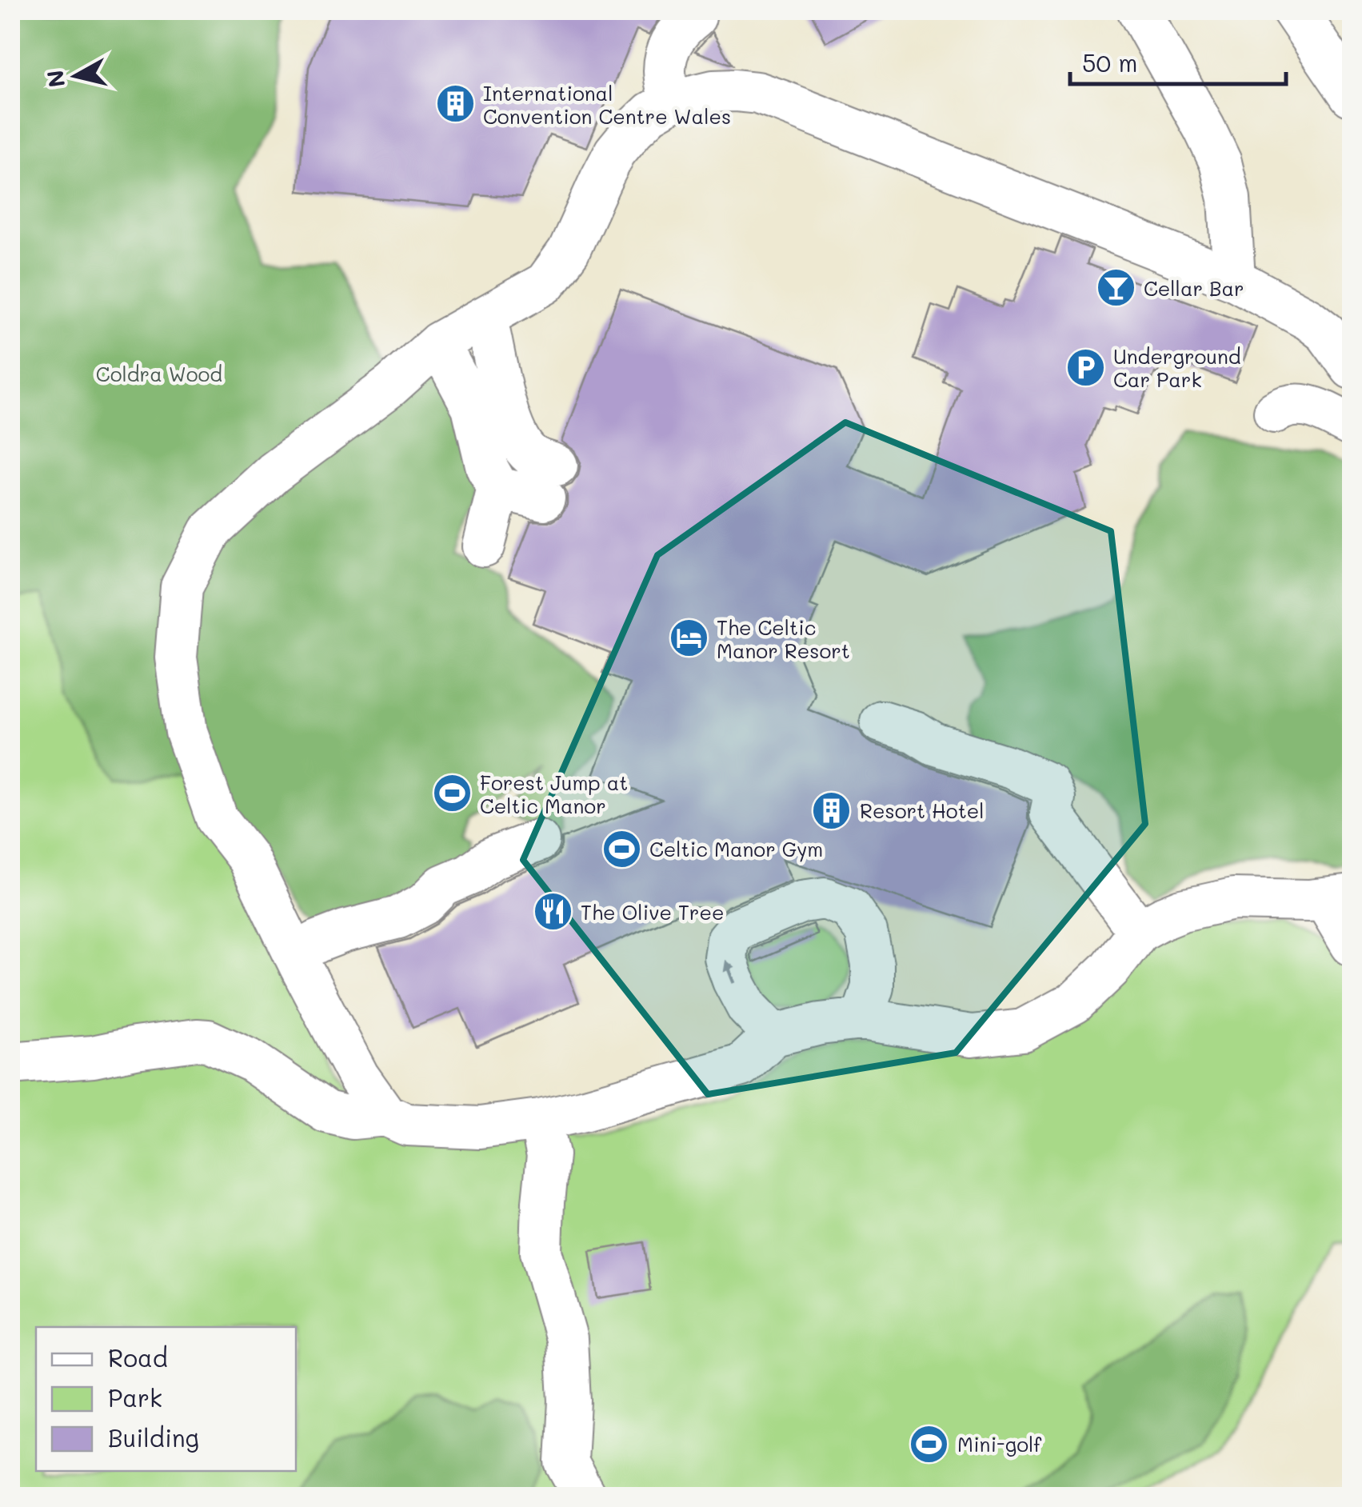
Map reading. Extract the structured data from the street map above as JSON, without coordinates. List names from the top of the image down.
{
  "parks": ["Coldra Wood"],
  "places": {
    "building": ["International Convention Centre Wales", "Resort Hotel"],
    "bar": ["Cellar Bar"],
    "parking": ["Underground Car Park"],
    "hotel": ["The Celtic Manor Resort"],
    "sports": ["Forest Jump at Celtic Manor", "Celtic Manor Gym", "Mini-golf"],
    "restaurant": ["The Olive Tree"]
  },
  "legend": ["Road", "Park", "Building"],
  "scale_bar": "50 m",
  "north": "left"
}
